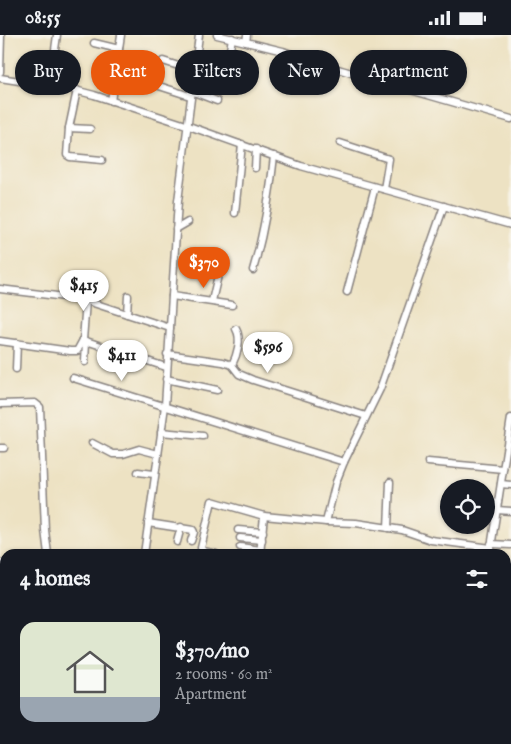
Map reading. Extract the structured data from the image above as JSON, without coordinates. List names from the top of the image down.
{
  "page": {
    "status": "08:55",
    "chip": [
      "Buy",
      "Rent",
      "Filters",
      "New",
      "Apartment"
    ],
    "price": [
      "$370",
      "$415",
      "$596",
      "$411"
    ],
    "heading": "4 homes",
    "list": [
      {
        "name": "$370/mo",
        "note": "2 rooms · 60 m² · Apartment"
      }
    ]
  }
}
